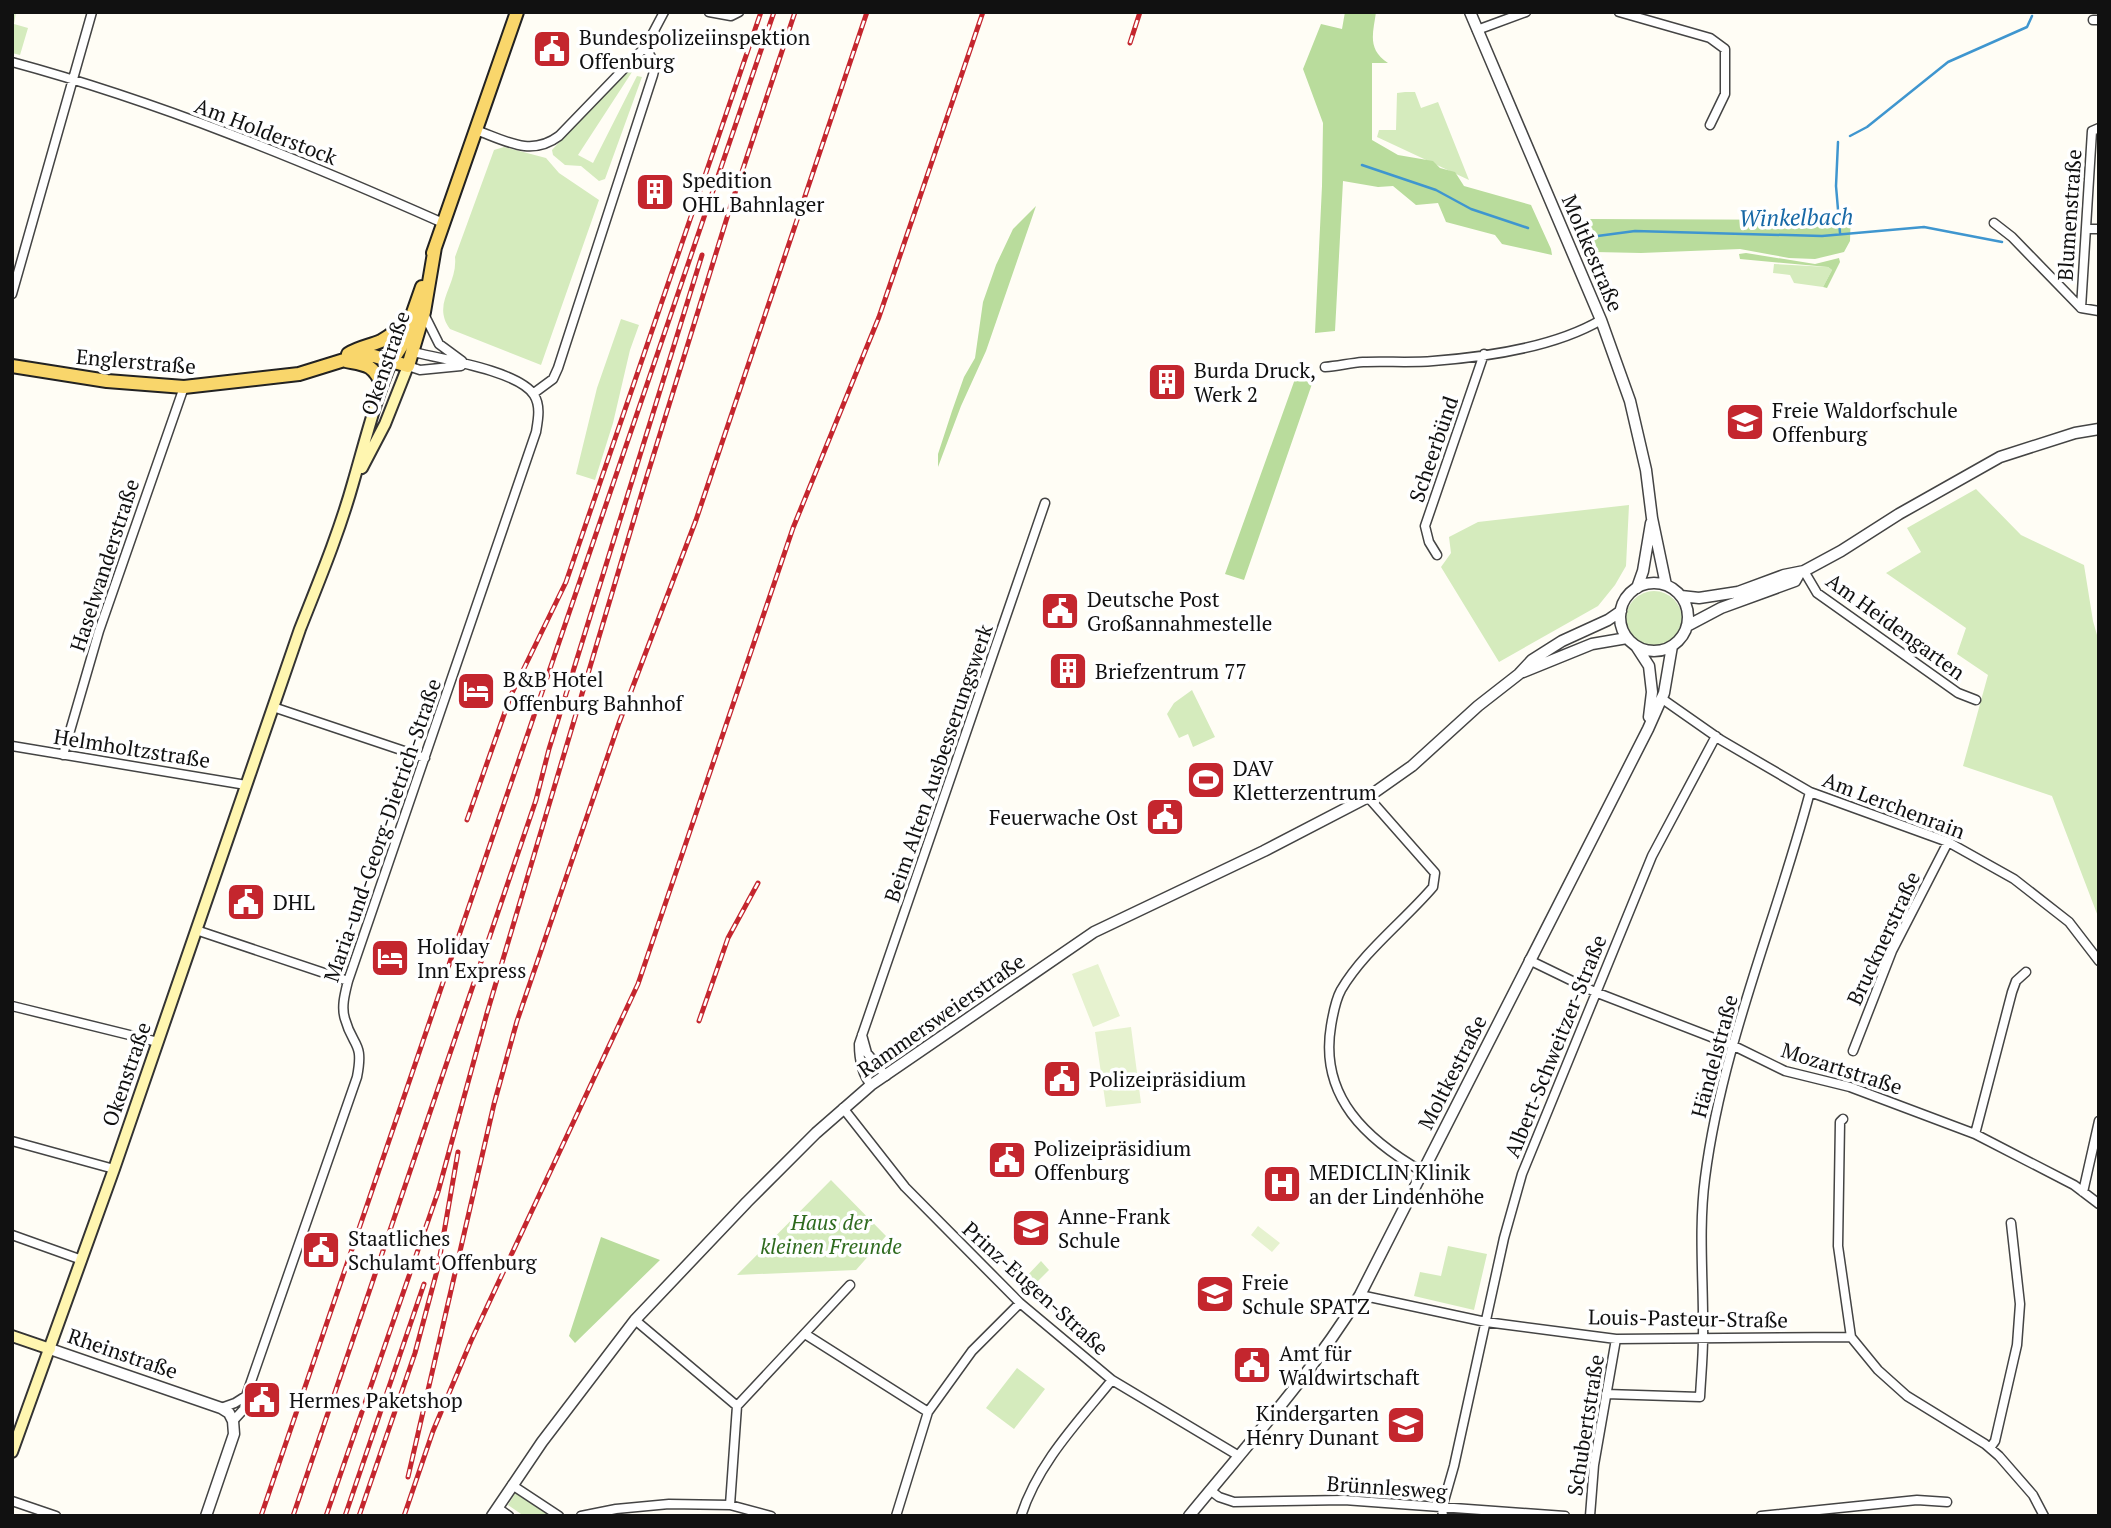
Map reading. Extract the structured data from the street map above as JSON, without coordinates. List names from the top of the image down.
{
  "streets": {
    "main road": ["Englerstraße", "Okenstraße", "Rheinstraße"],
    "street": [
      "Am Holderstock",
      "Blumenstraße",
      "Moltkestraße",
      "Scheerbünd",
      "Haselwanderstraße",
      "Am Heidengarten",
      "Helmholtzstraße",
      "Beim Alten Ausbesserungswerk",
      "Am Lerchenrain",
      "Maria-und-Georg-Dietrich-Straße",
      "Brucknerstraße",
      "Rammersweierstraße",
      "Albert-Schweitzer-Straße",
      "Händelstraße",
      "Mozartstraße",
      "Prinz-Eugen-Straße",
      "Louis-Pasteur-Straße",
      "Schubertstraße",
      "Brünnlesweg"
    ]
  },
  "crossings": [
    ["Am Holderstock", "Okenstraße"],
    ["Moltkestraße", "Am Lerchenrain"],
    ["Moltkestraße", "Rammersweierstraße"],
    ["Moltkestraße", "Mozartstraße"],
    ["Moltkestraße", "Prinz-Eugen-Straße"],
    ["Moltkestraße", "Louis-Pasteur-Straße"],
    ["Moltkestraße", "Brünnlesweg"],
    ["Englerstraße", "Okenstraße"],
    ["Englerstraße", "Haselwanderstraße"],
    ["Okenstraße", "Helmholtzstraße"],
    ["Okenstraße", "Rheinstraße"],
    ["Haselwanderstraße", "Helmholtzstraße"],
    ["Beim Alten Ausbesserungswerk", "Rammersweierstraße"],
    ["Am Lerchenrain", "Brucknerstraße"],
    ["Am Lerchenrain", "Albert-Schweitzer-Straße"],
    ["Am Lerchenrain", "Händelstraße"],
    ["Rammersweierstraße", "Prinz-Eugen-Straße"],
    ["Albert-Schweitzer-Straße", "Mozartstraße"],
    ["Albert-Schweitzer-Straße", "Louis-Pasteur-Straße"],
    ["Albert-Schweitzer-Straße", "Brünnlesweg"],
    ["Händelstraße", "Mozartstraße"],
    ["Händelstraße", "Louis-Pasteur-Straße"],
    ["Händelstraße", "Schubertstraße"],
    ["Louis-Pasteur-Straße", "Schubertstraße"]
  ],
  "water": ["Winkelbach"],
  "parks": ["Haus der kleinen Freunde"],
  "places": {
    "public building": [
      "Bundespolizeiinspektion Offenburg",
      "Deutsche Post Großannahmestelle",
      "Feuerwache Ost",
      "DHL",
      "Polizeipräsidium",
      "Polizeipräsidium Offenburg",
      "Staatliches Schulamt Offenburg",
      "Amt für Waldwirtschaft",
      "Hermes Paketshop"
    ],
    "building": ["Spedition OHL Bahnlager", "Burda Druck, Werk 2", "Briefzentrum 77"],
    "school or university": [
      "Freie Waldorfschule Offenburg",
      "Anne-Frank Schule",
      "Freie Schule SPATZ",
      "Kindergarten Henry Dunant"
    ],
    "hotel": ["B&B Hotel Offenburg Bahnhof", "Holiday Inn Express"],
    "sports": ["DAV Kletterzentrum"],
    "hospital": ["MEDICLIN Klinik an der Lindenhöhe"]
  }
}
